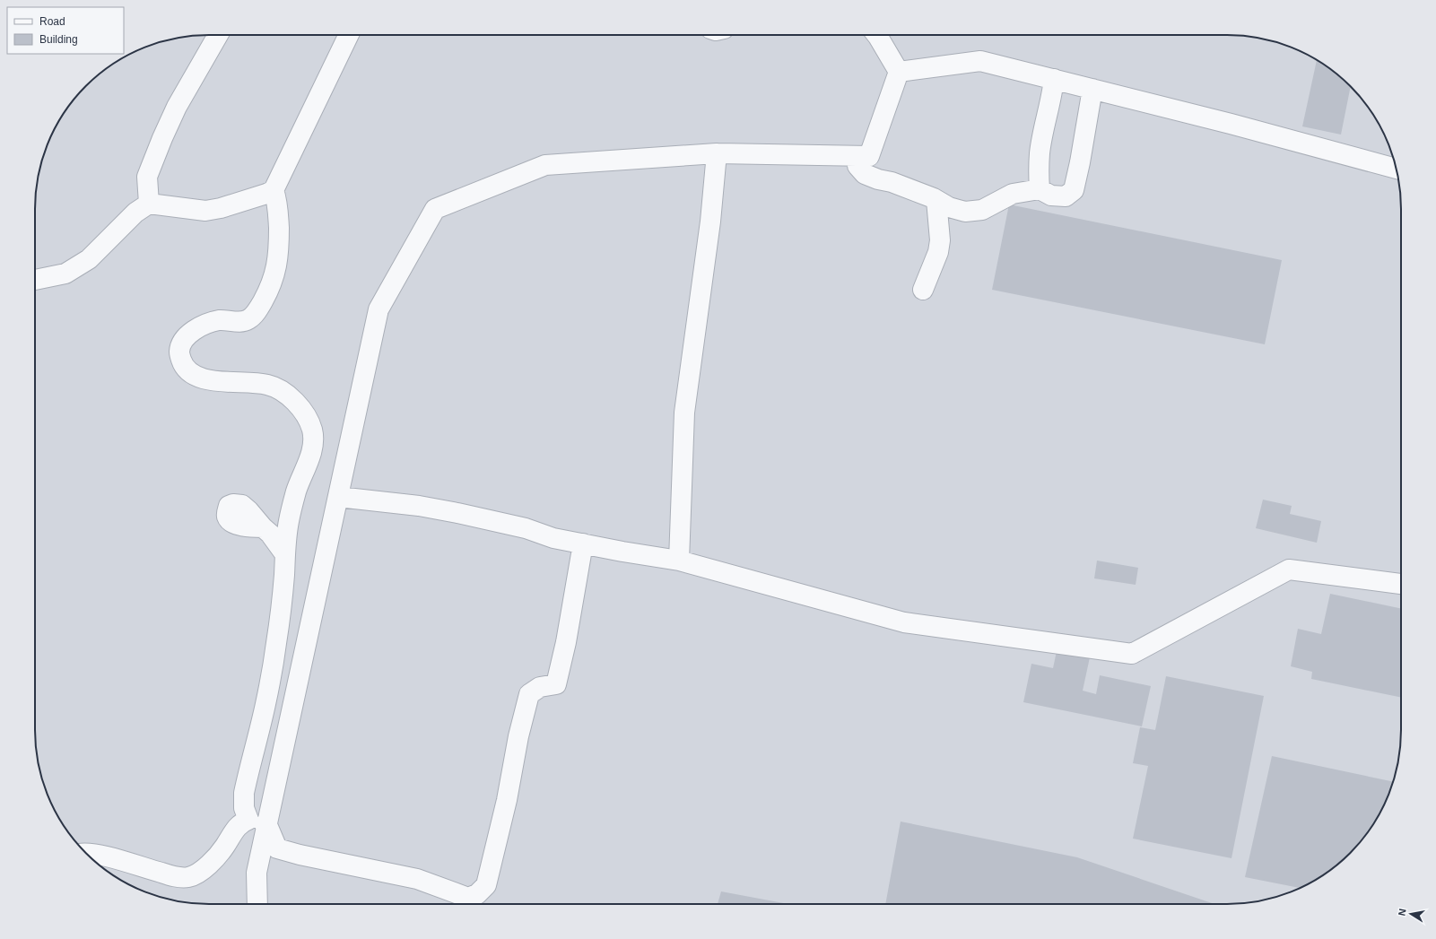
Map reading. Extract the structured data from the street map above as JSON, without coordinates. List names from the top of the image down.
{
  "legend": ["Road", "Building"],
  "north": "left"
}
